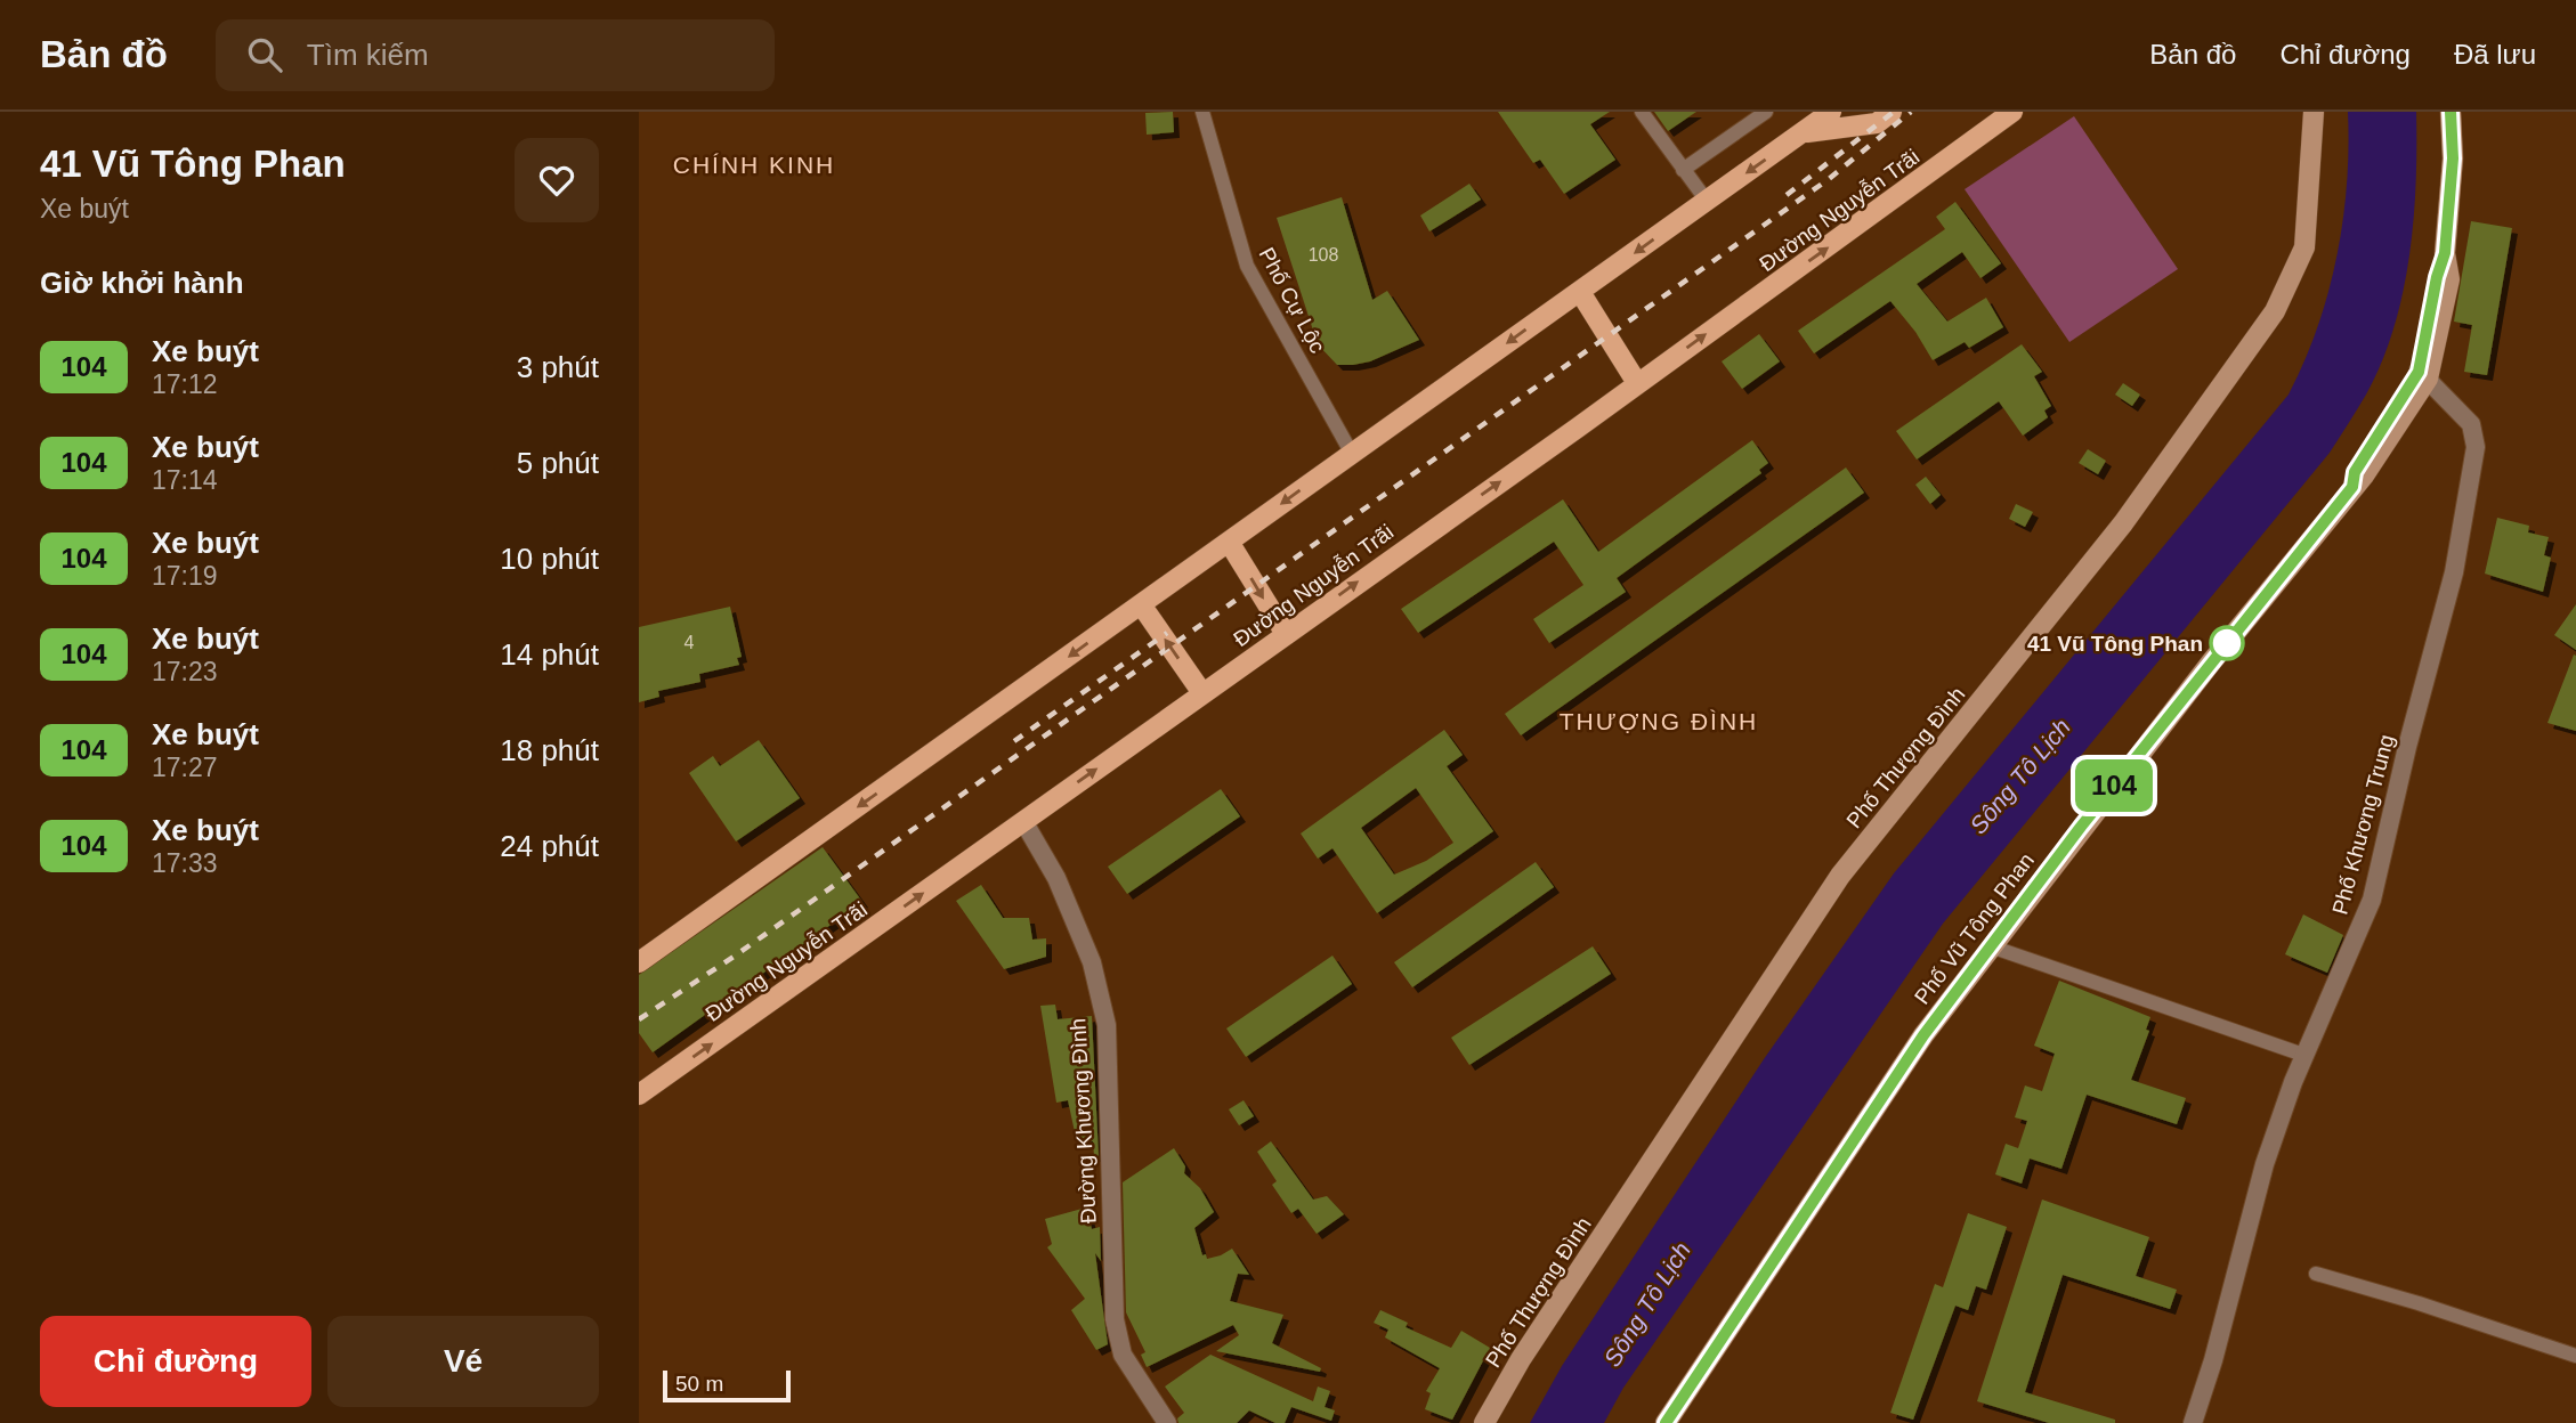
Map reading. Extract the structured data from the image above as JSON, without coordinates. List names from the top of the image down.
{
  "streets": {
    "main road": ["Đường Nguyễn Trãi", "Phố Thượng Đình", "Phố Vũ Tông Phan"],
    "street": ["Phố Cự Lộc", "Phố Khương Trung", "Đường Khương Đình"]
  },
  "crossings": [
    ["Đường Nguyễn Trãi", "Đường Khương Đình"],
    ["Phố Khương Trung", "Phố Vũ Tông Phan"]
  ],
  "districts": ["CHÍNH KINH", "THƯỢNG ĐÌNH"],
  "water": ["Sông Tô Lịch"],
  "places": ["41 Vũ Tông Phan"],
  "lines": ["bus line 104"],
  "house_numbers": ["108", "4"],
  "scale_bar": "50 m",
  "page": {
    "header": "Bản đồ",
    "search": "Tìm kiếm",
    "nav": ["Bản đồ", "Chỉ đường", "Đã lưu"],
    "heading": [
      ["41 Vũ Tông Phan", "Xe buýt"],
      "Giờ khởi hành"
    ],
    "on_map": "104",
    "list": [
      {
        "mark": "104",
        "name": "Xe buýt",
        "note": "17:12",
        "value": "3 phút"
      },
      {
        "mark": "104",
        "name": "Xe buýt",
        "note": "17:14",
        "value": "5 phút"
      },
      {
        "mark": "104",
        "name": "Xe buýt",
        "note": "17:19",
        "value": "10 phút"
      },
      {
        "mark": "104",
        "name": "Xe buýt",
        "note": "17:23",
        "value": "14 phút"
      },
      {
        "mark": "104",
        "name": "Xe buýt",
        "note": "17:27",
        "value": "18 phút"
      },
      {
        "mark": "104",
        "name": "Xe buýt",
        "note": "17:33",
        "value": "24 phút"
      }
    ],
    "buttons": ["Chỉ đường", "Vé"],
    "scale": "50 m"
  }
}
